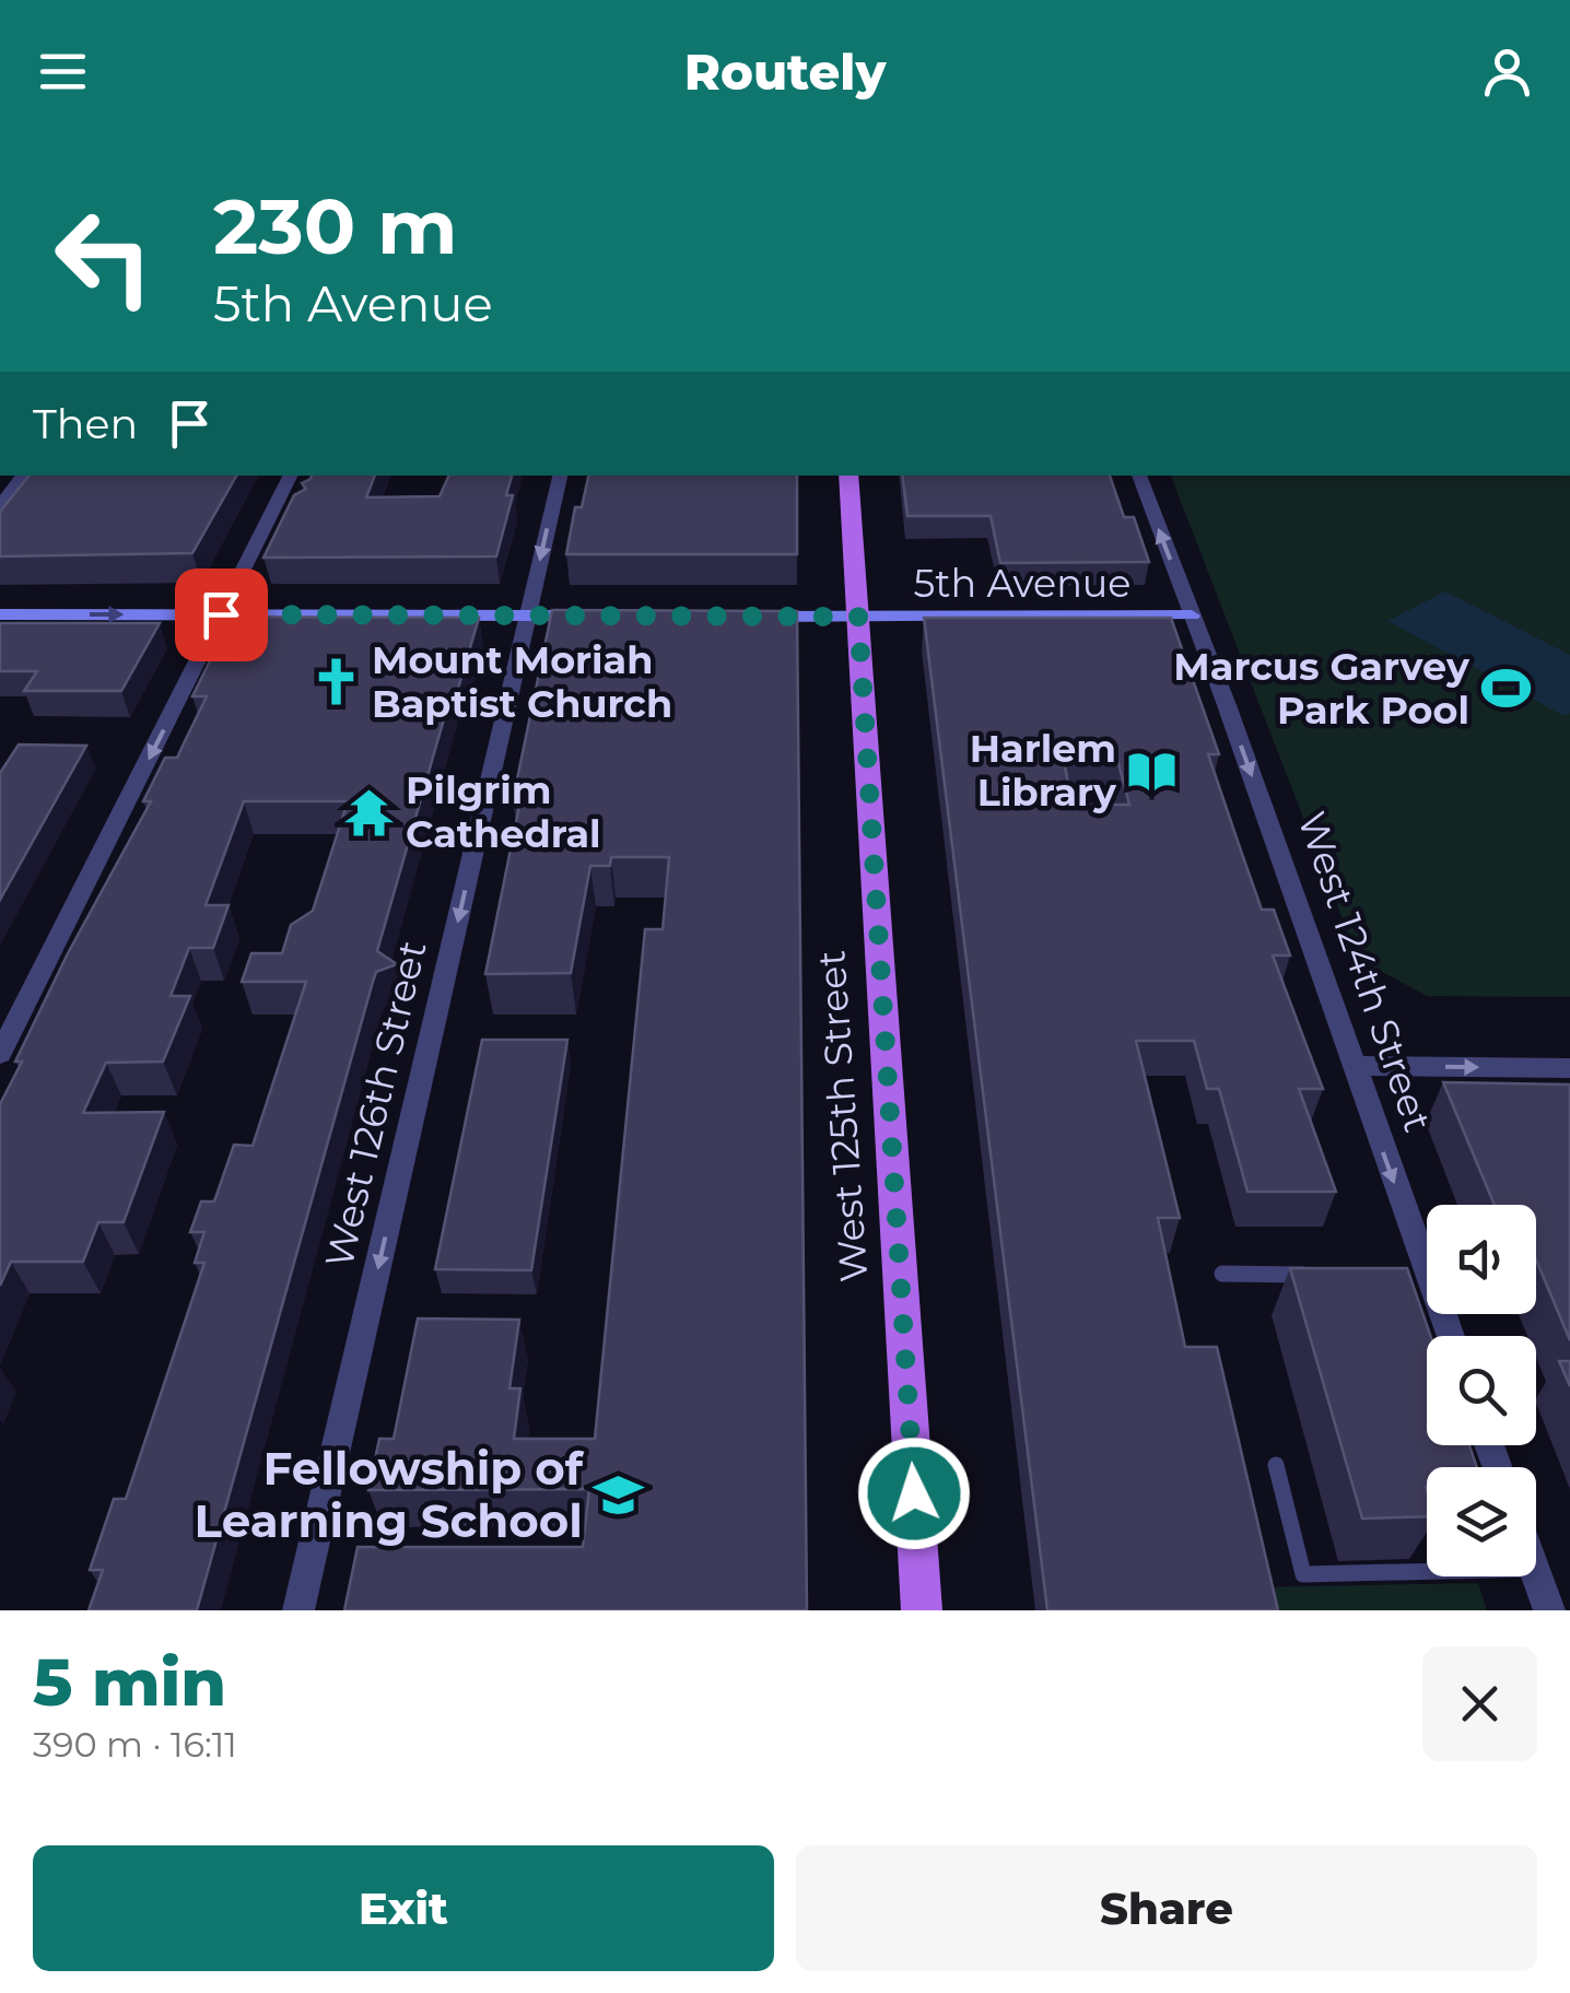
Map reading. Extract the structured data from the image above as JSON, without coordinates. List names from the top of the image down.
{
  "streets": {
    "main road": ["5th Avenue", "West 125th Street"],
    "street": ["West 124th Street", "West 126th Street"]
  },
  "crossings": [
    ["5th Avenue", "West 124th Street"],
    ["5th Avenue", "West 125th Street"]
  ],
  "one_way": ["West 126th Street"],
  "places": {
    "church": ["Mount Moriah Baptist Church"],
    "sports": ["Marcus Garvey Park Pool"],
    "library": ["Harlem Library"],
    "temple": ["Pilgrim Cathedral"],
    "school or university": ["Fellowship of Learning School"]
  },
  "page": {
    "header": "Routely",
    "turn": ["230 m", "5th Avenue"],
    "then": "Then",
    "heading": ["5 min", "390 m · 16:11"],
    "buttons": ["Exit", "Share"]
  }
}
